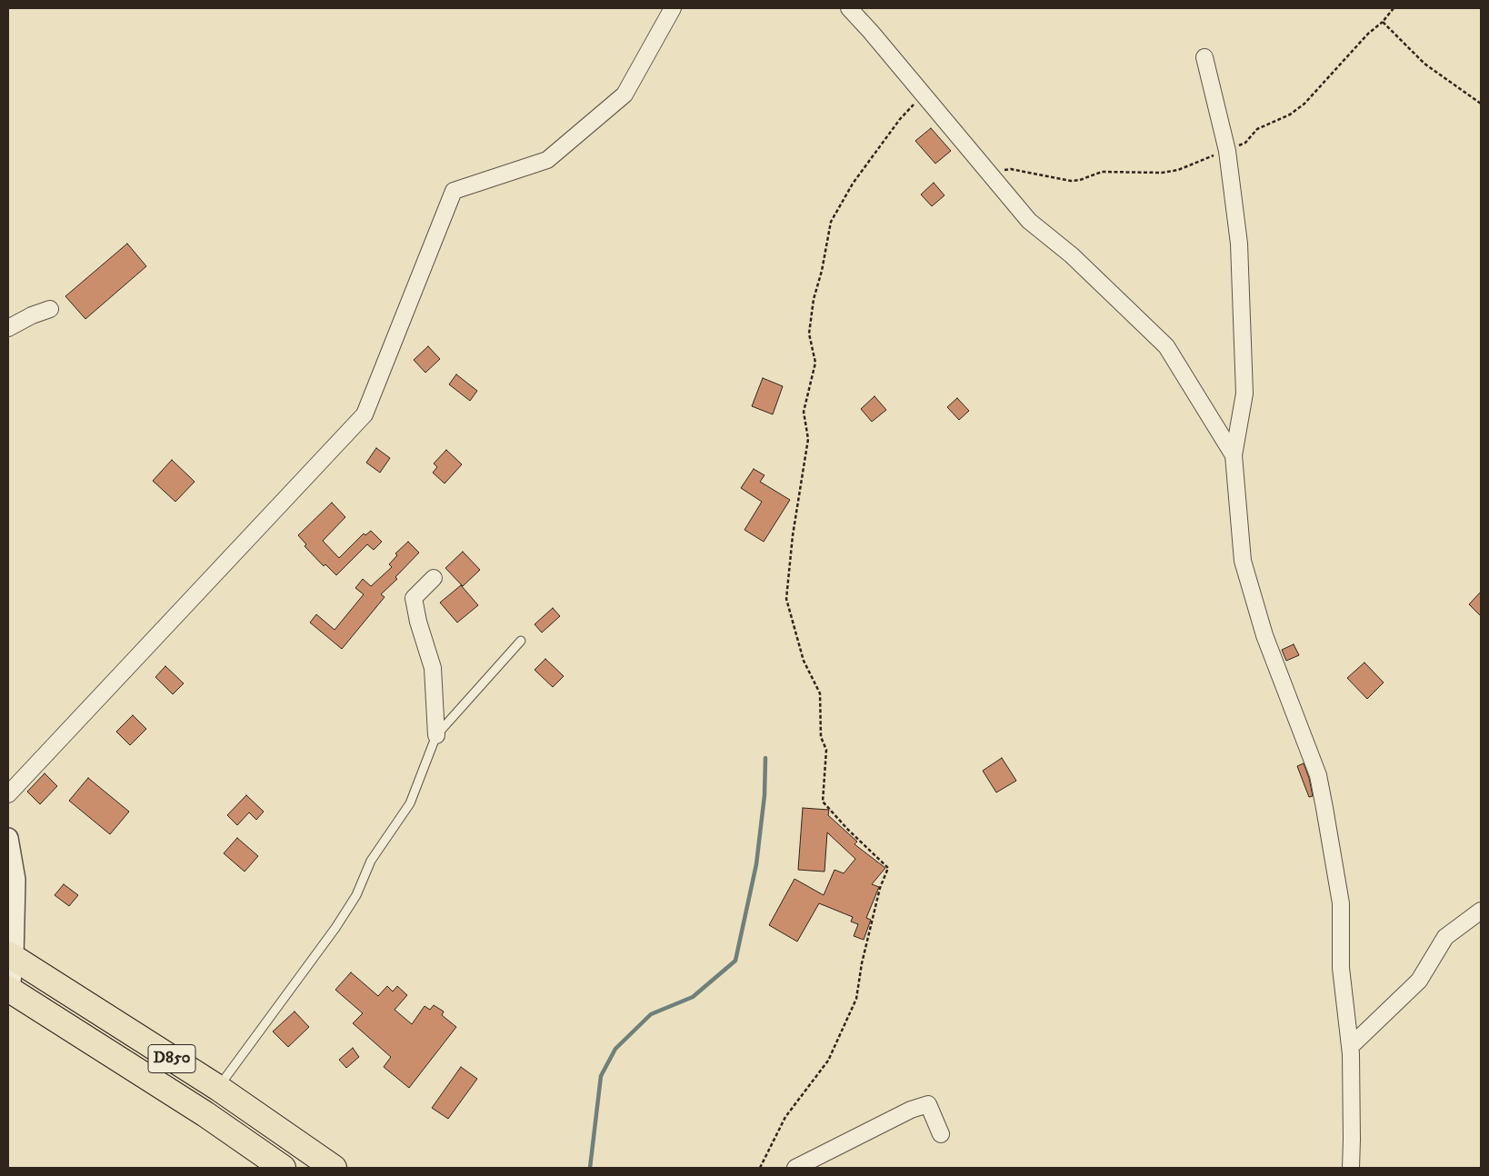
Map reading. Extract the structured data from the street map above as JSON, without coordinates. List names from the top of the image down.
{
  "streets": {
    "highway": ["D850"]
  }
}
